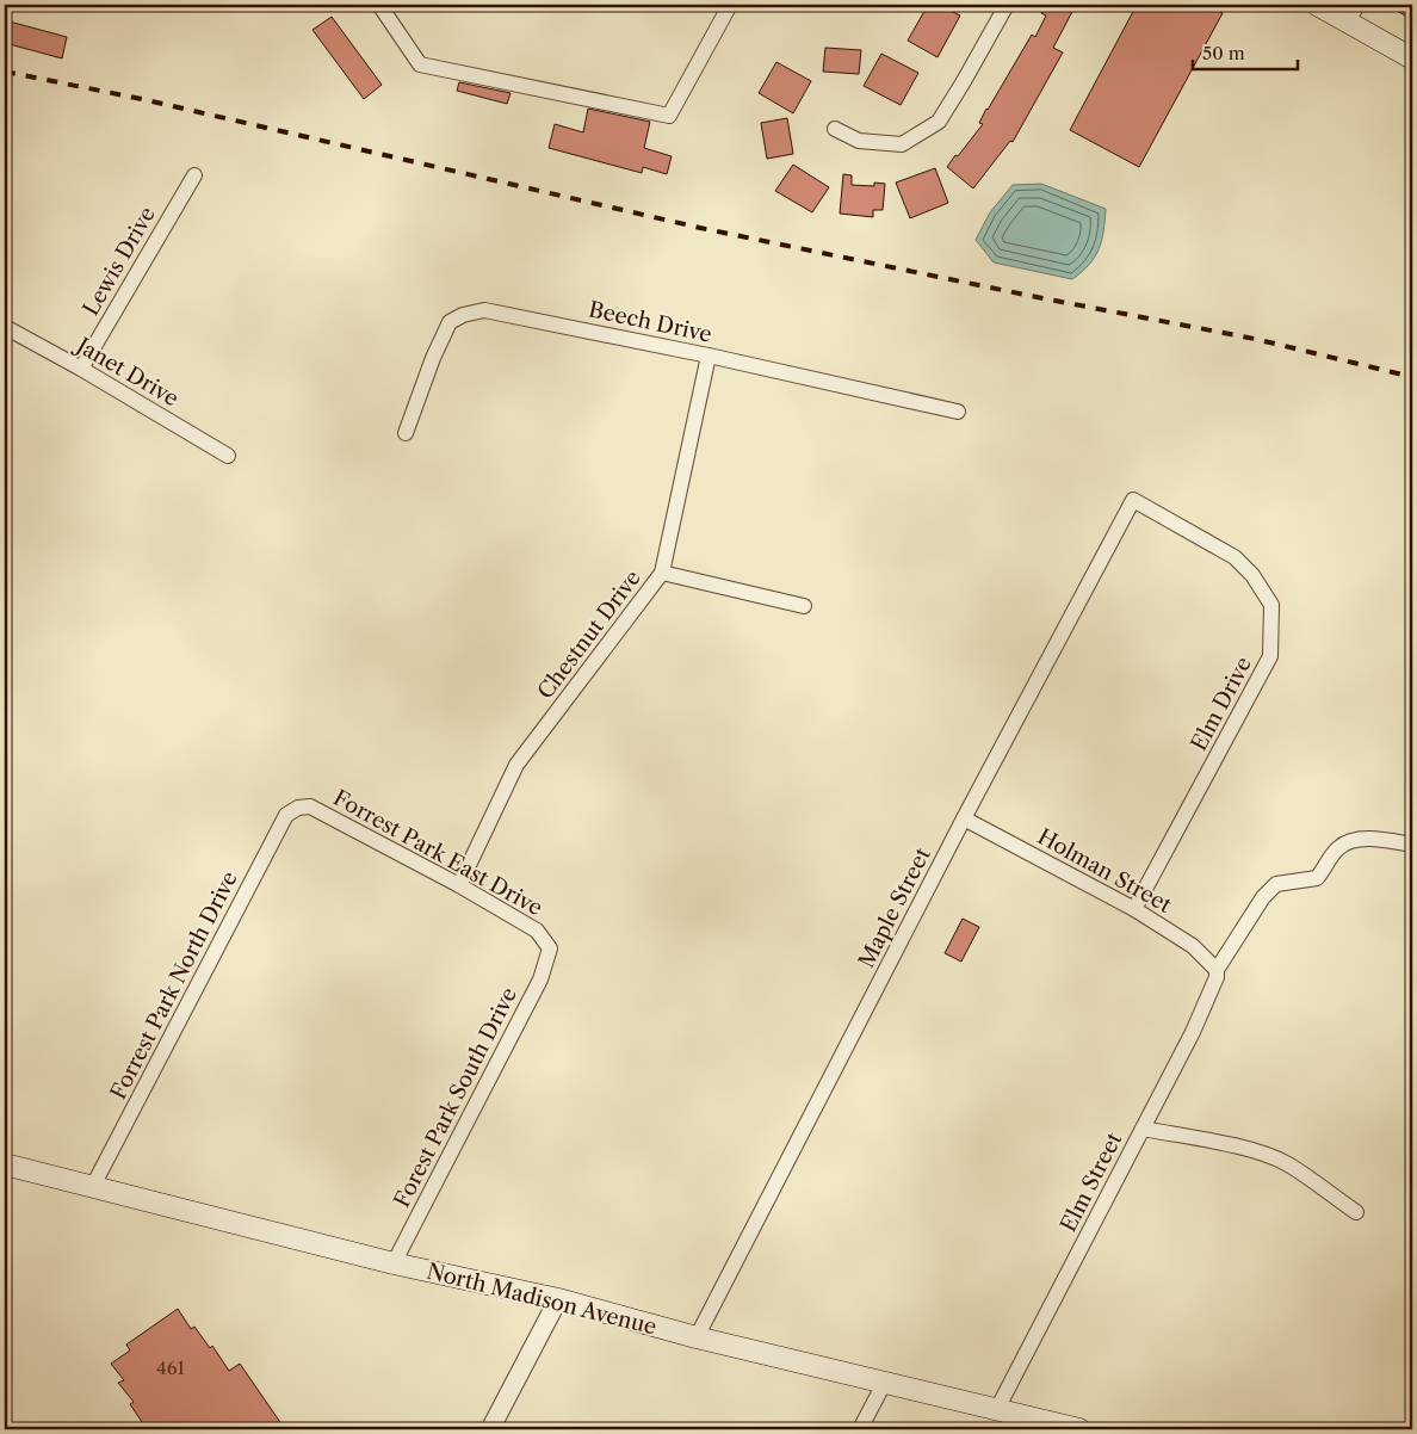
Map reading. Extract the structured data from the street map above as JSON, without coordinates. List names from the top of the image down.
{
  "streets": {
    "main road": ["North Madison Avenue"],
    "street": [
      "Lewis Drive",
      "Beech Drive",
      "Janet Drive",
      "Chestnut Drive",
      "Elm Drive",
      "Forrest Park East Drive",
      "Holman Street",
      "Maple Street",
      "Forrest Park North Drive",
      "Forest Park South Drive",
      "Elm Street"
    ]
  },
  "crossings": [
    ["Lewis Drive", "Janet Drive"],
    ["Beech Drive", "Chestnut Drive"],
    ["Chestnut Drive", "Forrest Park East Drive"],
    ["Elm Drive", "Holman Street"],
    ["Elm Drive", "Maple Street"],
    ["Forrest Park East Drive", "Forrest Park North Drive"],
    ["Forrest Park East Drive", "Forest Park South Drive"],
    ["Holman Street", "Maple Street"],
    ["Holman Street", "Elm Street"],
    ["Maple Street", "North Madison Avenue"],
    ["Forrest Park North Drive", "North Madison Avenue"],
    ["Forest Park South Drive", "North Madison Avenue"],
    ["Elm Street", "North Madison Avenue"]
  ],
  "house_numbers": ["461"],
  "scale_bar": "50 m"
}
